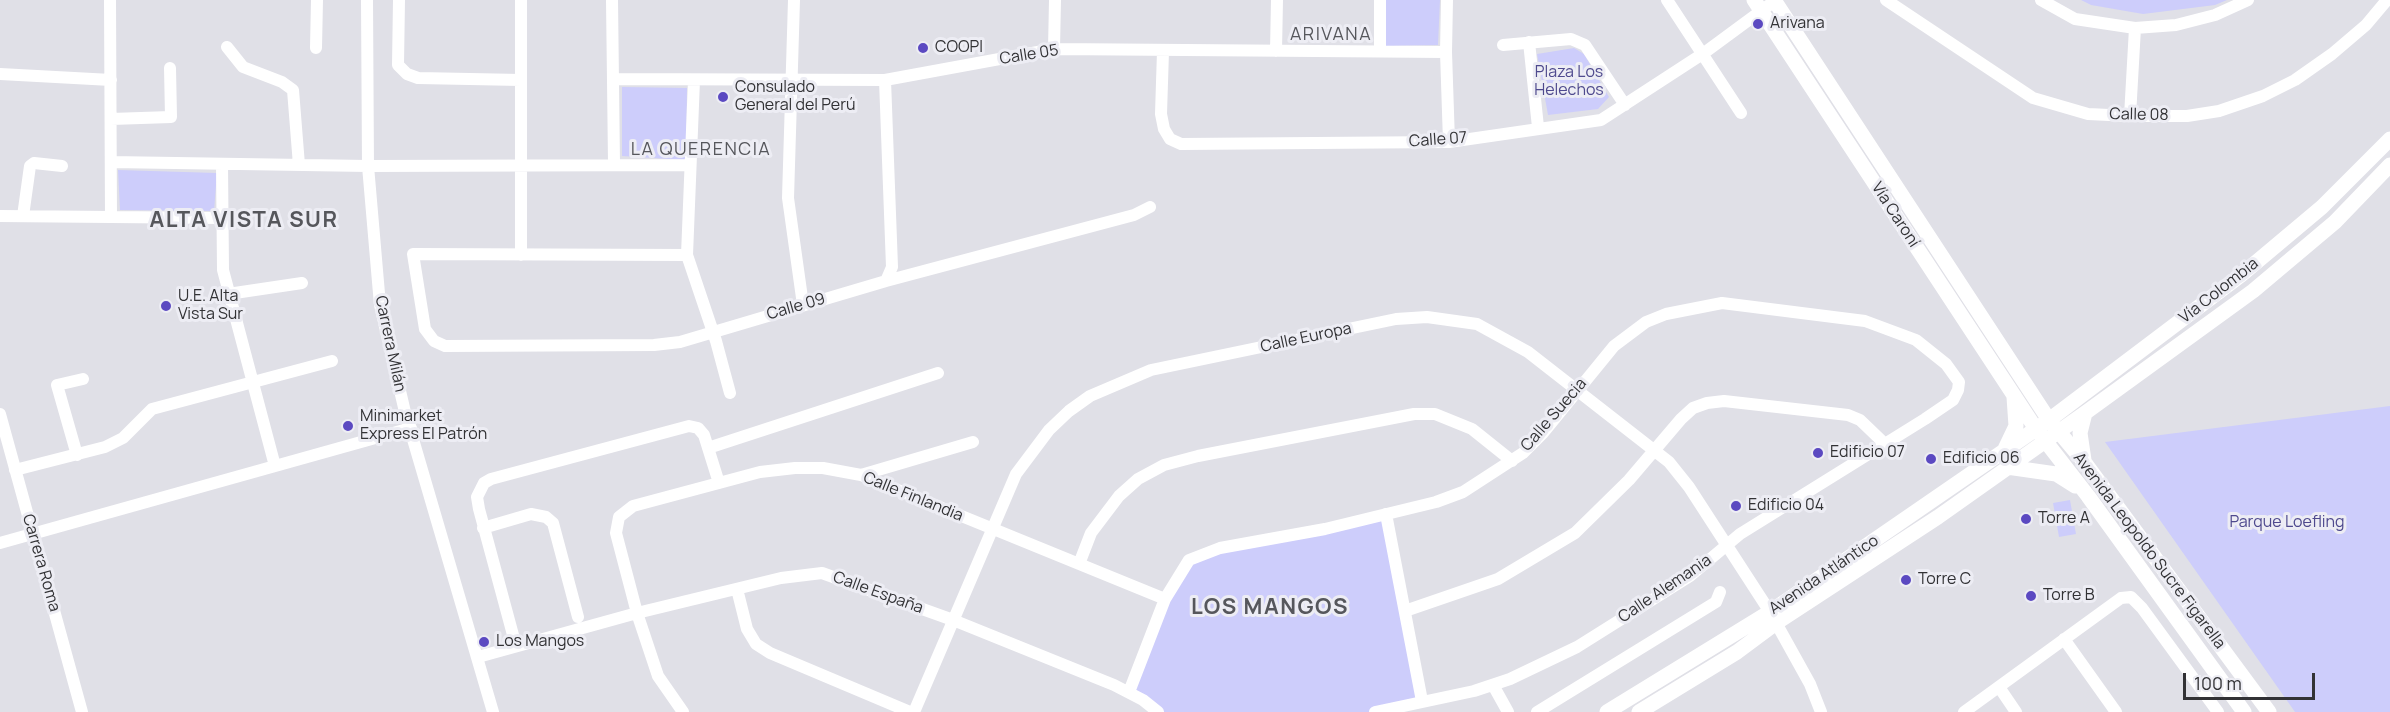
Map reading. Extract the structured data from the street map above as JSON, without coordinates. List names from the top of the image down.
{
  "streets": {
    "main road": [
      "Vía Caroní",
      "Vía Colombia",
      "Avenida Leopoldo Sucre Figarella",
      "Avenida Atlántico"
    ],
    "street": [
      "Calle 05",
      "Calle 08",
      "Calle 07",
      "Calle 09",
      "Calle Europa",
      "Carrera Milán",
      "Calle Suecia",
      "Calle Finlandia",
      "Carrera Roma",
      "Calle Alemania",
      "Calle España"
    ]
  },
  "crossings": [
    ["Calle 05", "Calle 07"],
    ["Calle 07", "Vía Caroní"],
    ["Vía Caroní", "Vía Colombia"],
    ["Vía Caroní", "Avenida Leopoldo Sucre Figarella"],
    ["Vía Caroní", "Avenida Atlántico"],
    ["Vía Colombia", "Avenida Leopoldo Sucre Figarella"],
    ["Vía Colombia", "Avenida Atlántico"],
    ["Calle Europa", "Calle Suecia"],
    ["Calle Europa", "Calle Finlandia"],
    ["Calle Europa", "Avenida Atlántico"],
    ["Calle Europa", "Calle Alemania"],
    ["Calle Europa", "Calle España"],
    ["Carrera Milán", "Calle España"],
    ["Calle Suecia", "Calle Finlandia"],
    ["Calle Suecia", "Calle Alemania"],
    ["Calle Suecia", "Calle España"],
    ["Calle Finlandia", "Calle España"],
    ["Avenida Leopoldo Sucre Figarella", "Avenida Atlántico"]
  ],
  "districts": [
    "ARIVANA",
    "LA QUERENCIA",
    "ALTA VISTA SUR",
    "LOS MANGOS"
  ],
  "parks": ["Plaza Los Helechos", "Parque Loefling"],
  "places": [
    "Arivana",
    "COOPI",
    "Consulado General del Perú",
    "U.E. Alta Vista Sur",
    "Minimarket Express El Patrón",
    "Edificio 07",
    "Edificio 06",
    "Edificio 04",
    "Torre A",
    "Torre C",
    "Torre B",
    "Los Mangos"
  ],
  "scale_bar": "100 m"
}
